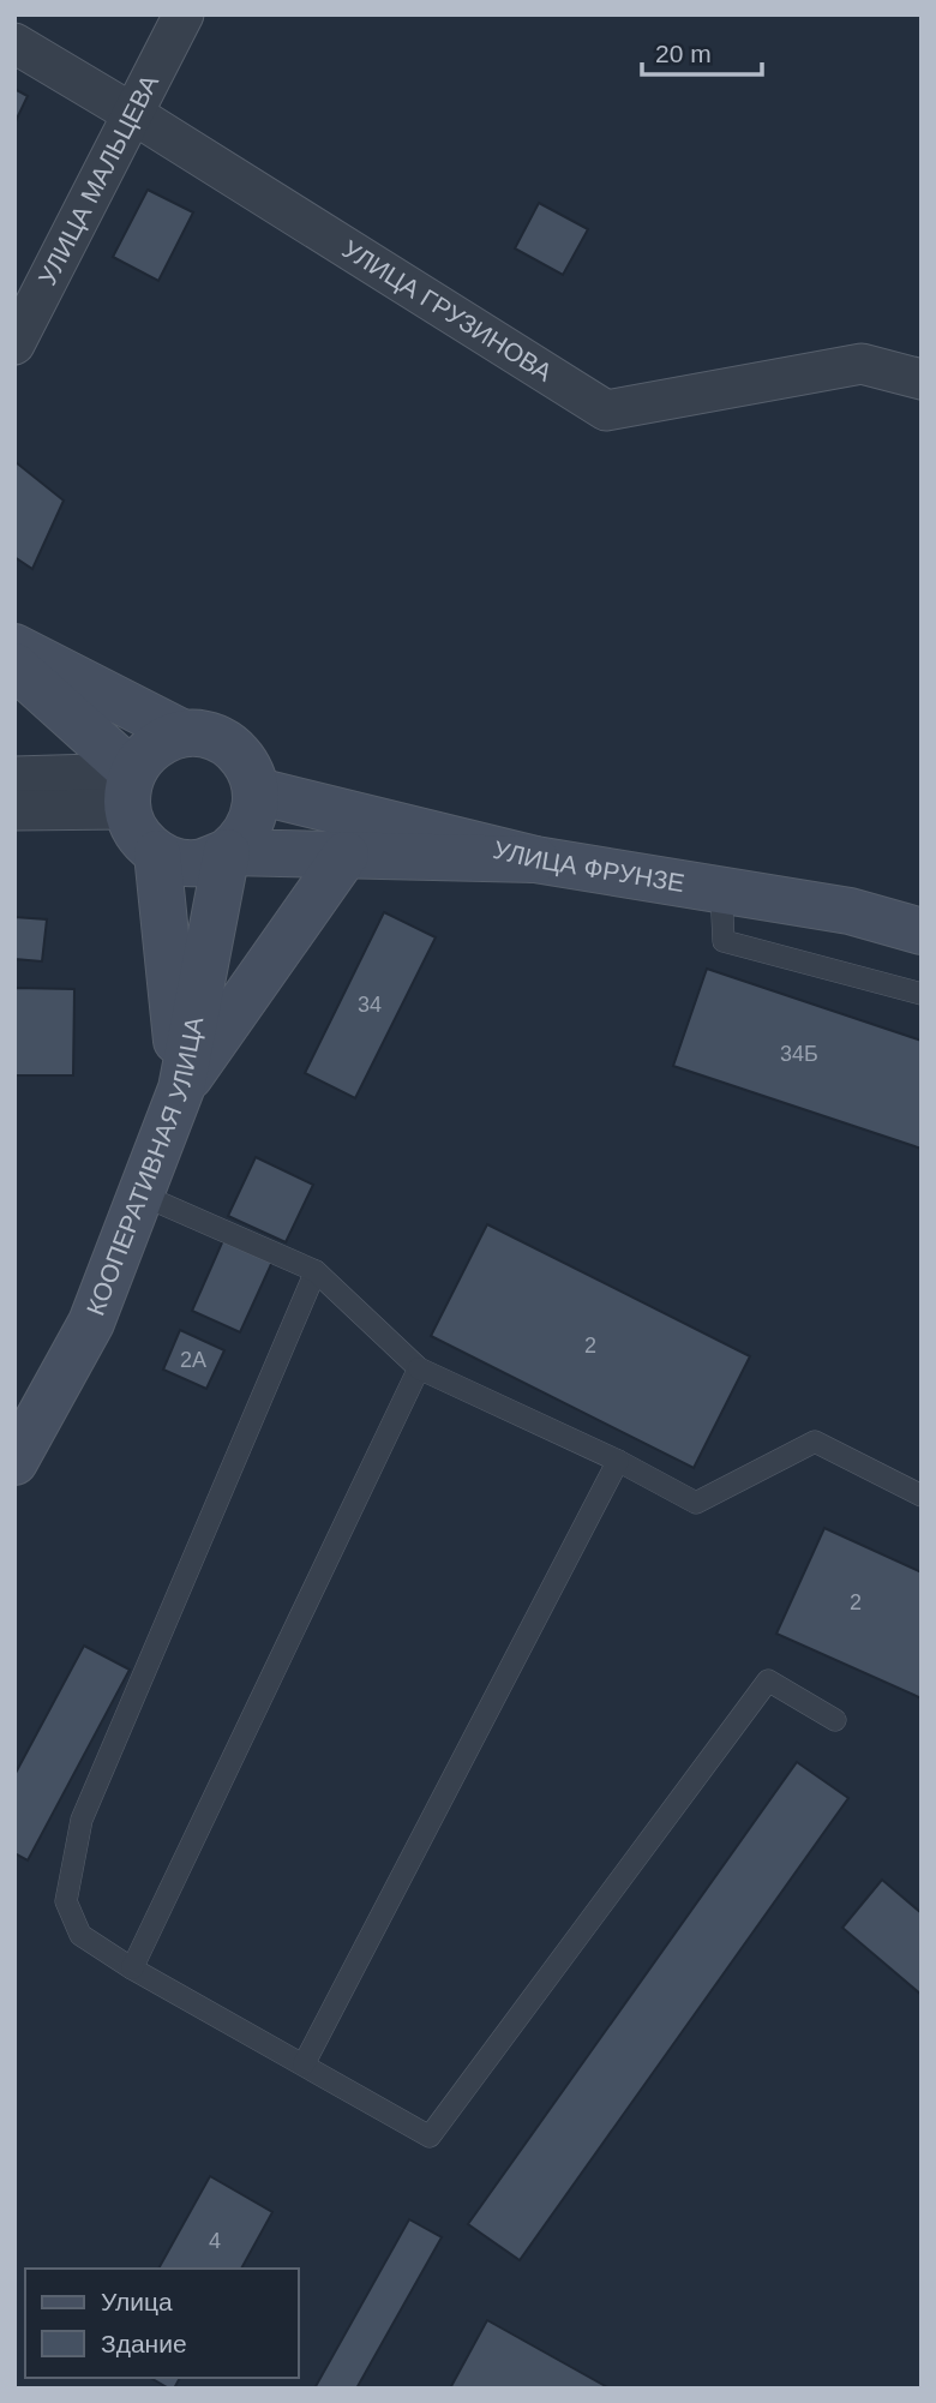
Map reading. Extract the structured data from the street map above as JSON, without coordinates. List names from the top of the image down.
{
  "streets": {
    "main road": ["УЛИЦА ФРУНЗЕ", "КООПЕРАТИВНАЯ УЛИЦА"],
    "street": ["УЛИЦА МАЛЬЦЕВА", "УЛИЦА ГРУЗИНОВА"]
  },
  "crossings": [
    ["УЛИЦА МАЛЬЦЕВА", "УЛИЦА ГРУЗИНОВА"],
    ["УЛИЦА ФРУНЗЕ", "КООПЕРАТИВНАЯ УЛИЦА"]
  ],
  "house_numbers": [
    "34",
    "34Б",
    "2",
    "2А",
    "2",
    "4"
  ],
  "legend": ["Улица", "Здание"],
  "scale_bar": "20 m"
}
